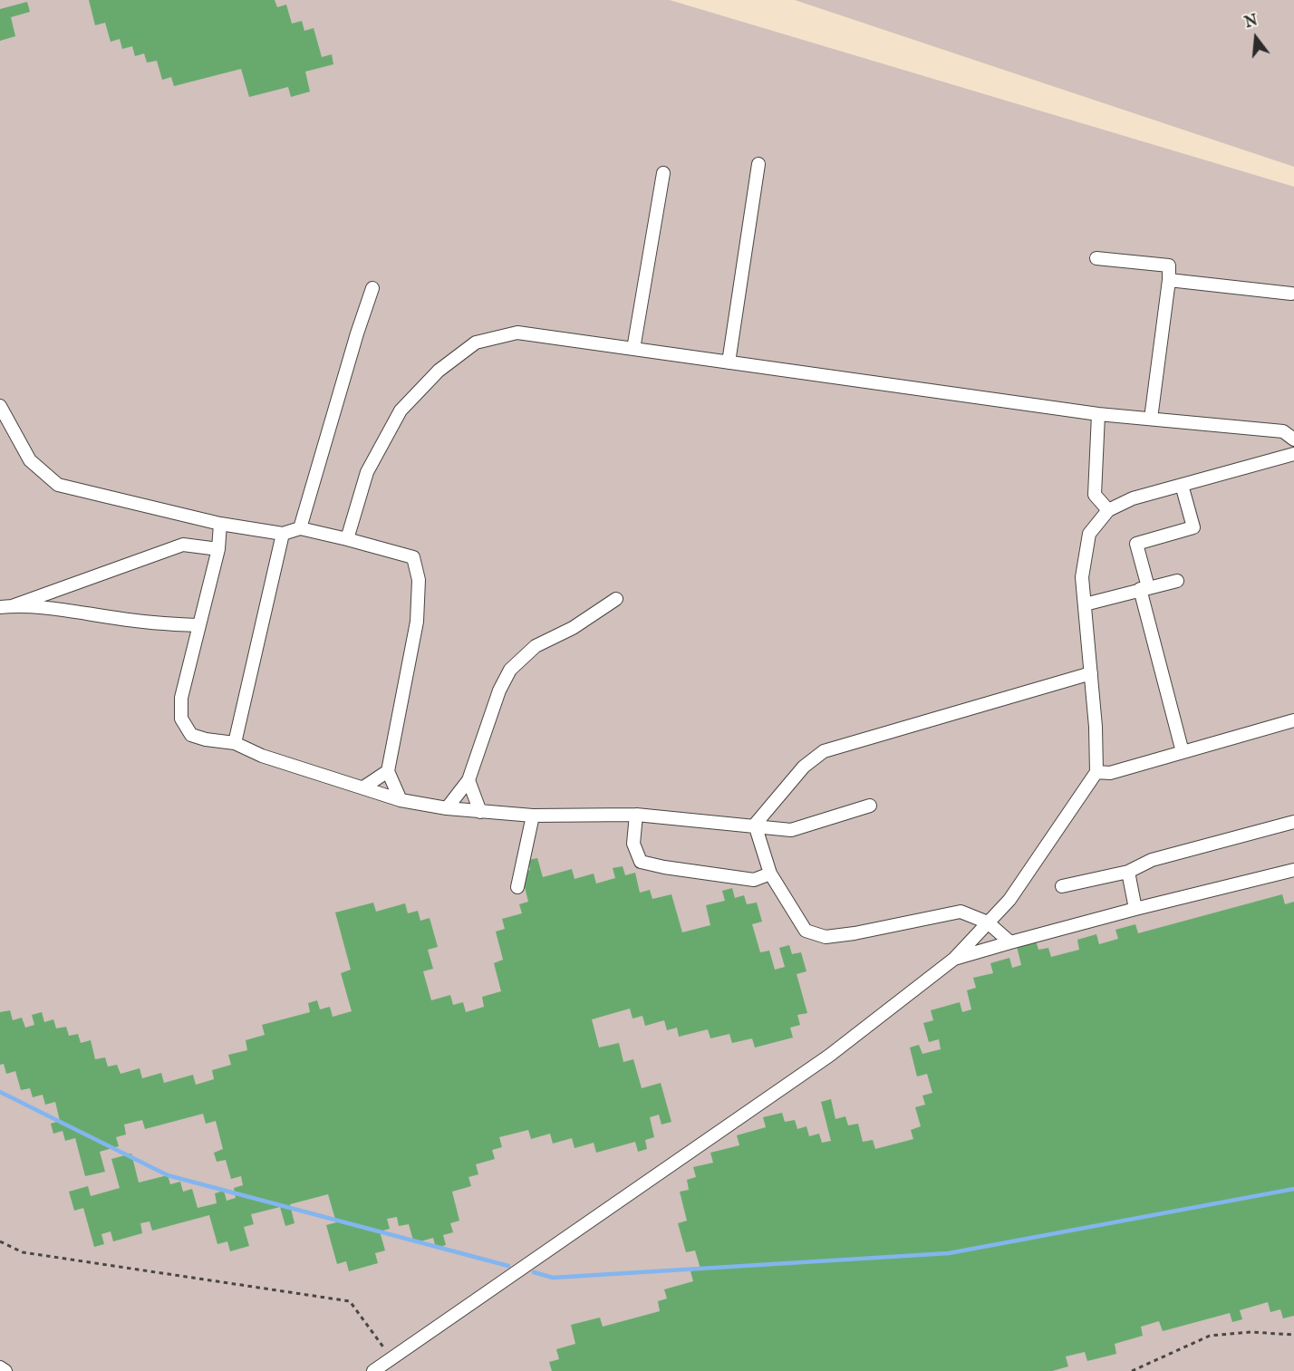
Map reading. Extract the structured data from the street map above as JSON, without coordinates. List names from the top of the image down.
{
  "north": "top"
}
